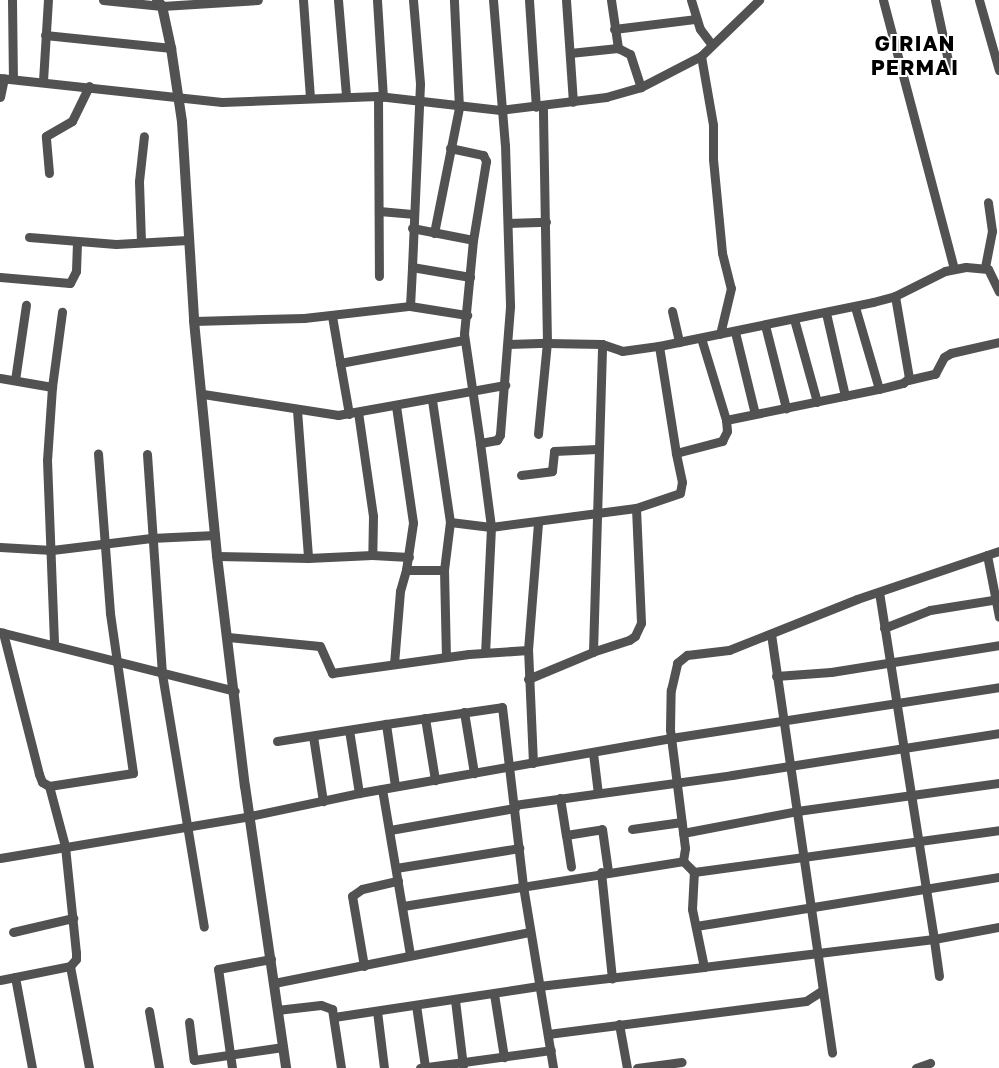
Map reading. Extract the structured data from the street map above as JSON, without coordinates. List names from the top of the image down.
{
  "districts": ["GIRIAN PERMAI"]
}
